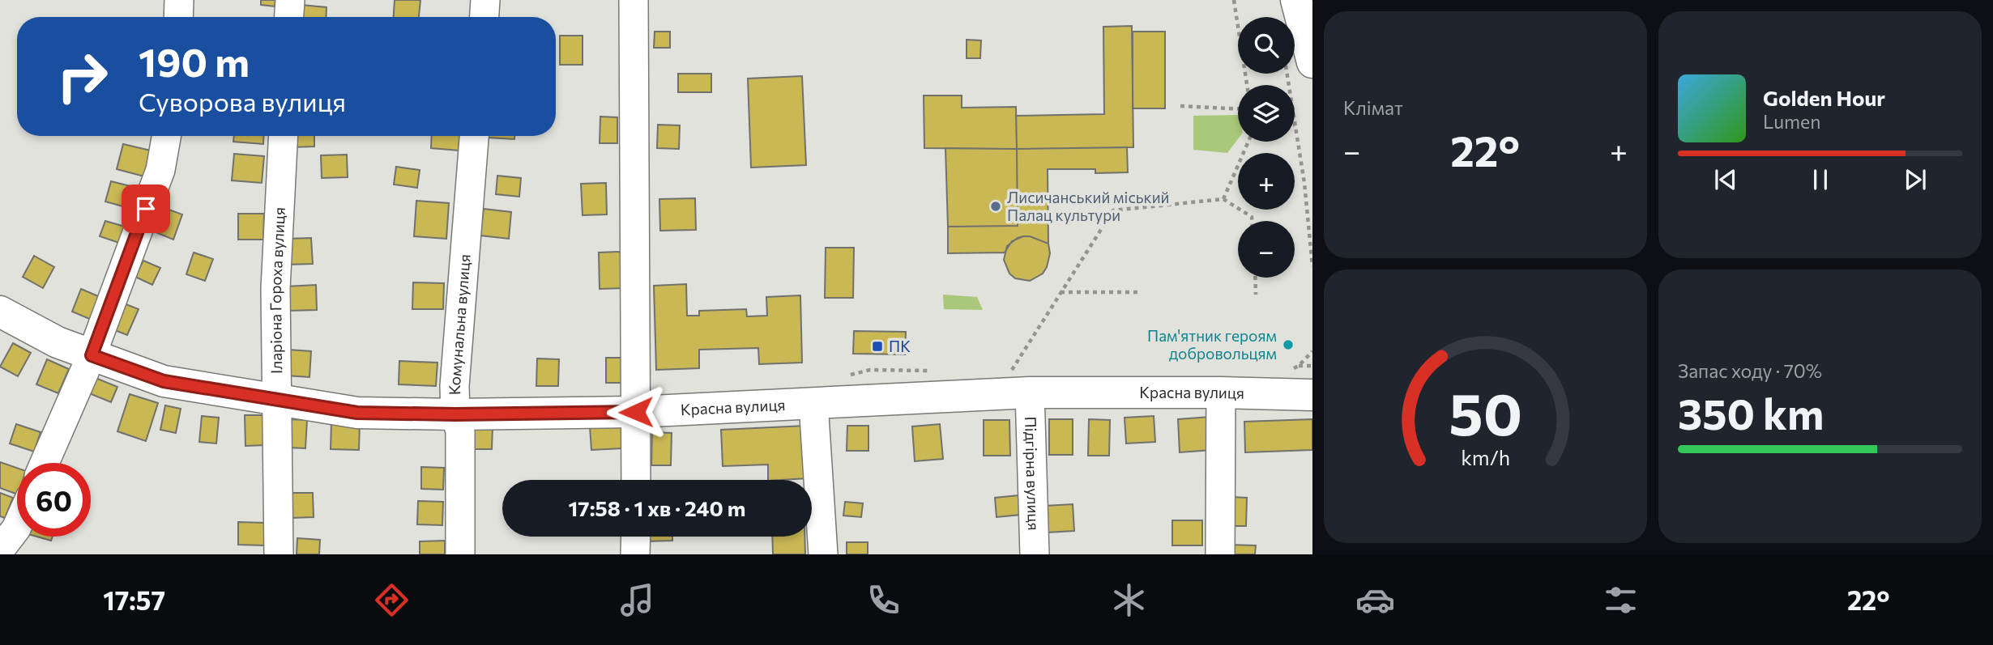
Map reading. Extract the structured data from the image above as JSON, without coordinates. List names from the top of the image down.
{
  "streets": {
    "main road": ["Красна вулиця"],
    "street": ["Іларіона Гороха вулиця", "Комунальна вулиця", "Підгірна вулиця"]
  },
  "crossings": [
    ["Іларіона Гороха вулиця", "Красна вулиця"],
    ["Комунальна вулиця", "Красна вулиця"],
    ["Красна вулиця", "Підгірна вулиця"]
  ],
  "places": {
    "other": ["Лисичанський міський Палац культури", "Пам'ятник героям добровольцям"],
    "transit": ["ПК"]
  },
  "page": {
    "tile": [
      "Клімат",
      ["Запас ходу · 70%", "350 km"]
    ],
    "map_buttons": ["+", "−"],
    "turn": ["190 m", "Суворова вулиця"],
    "song": ["Golden Hour", "Lumen"],
    "heat": ["−", "22°", "+"],
    "limit": "60",
    "trip": "17:58 · 1 хв · 240 m",
    "tabs": ["17:57", "22°"],
    "gauge": ["50", "km/h"]
  }
}
